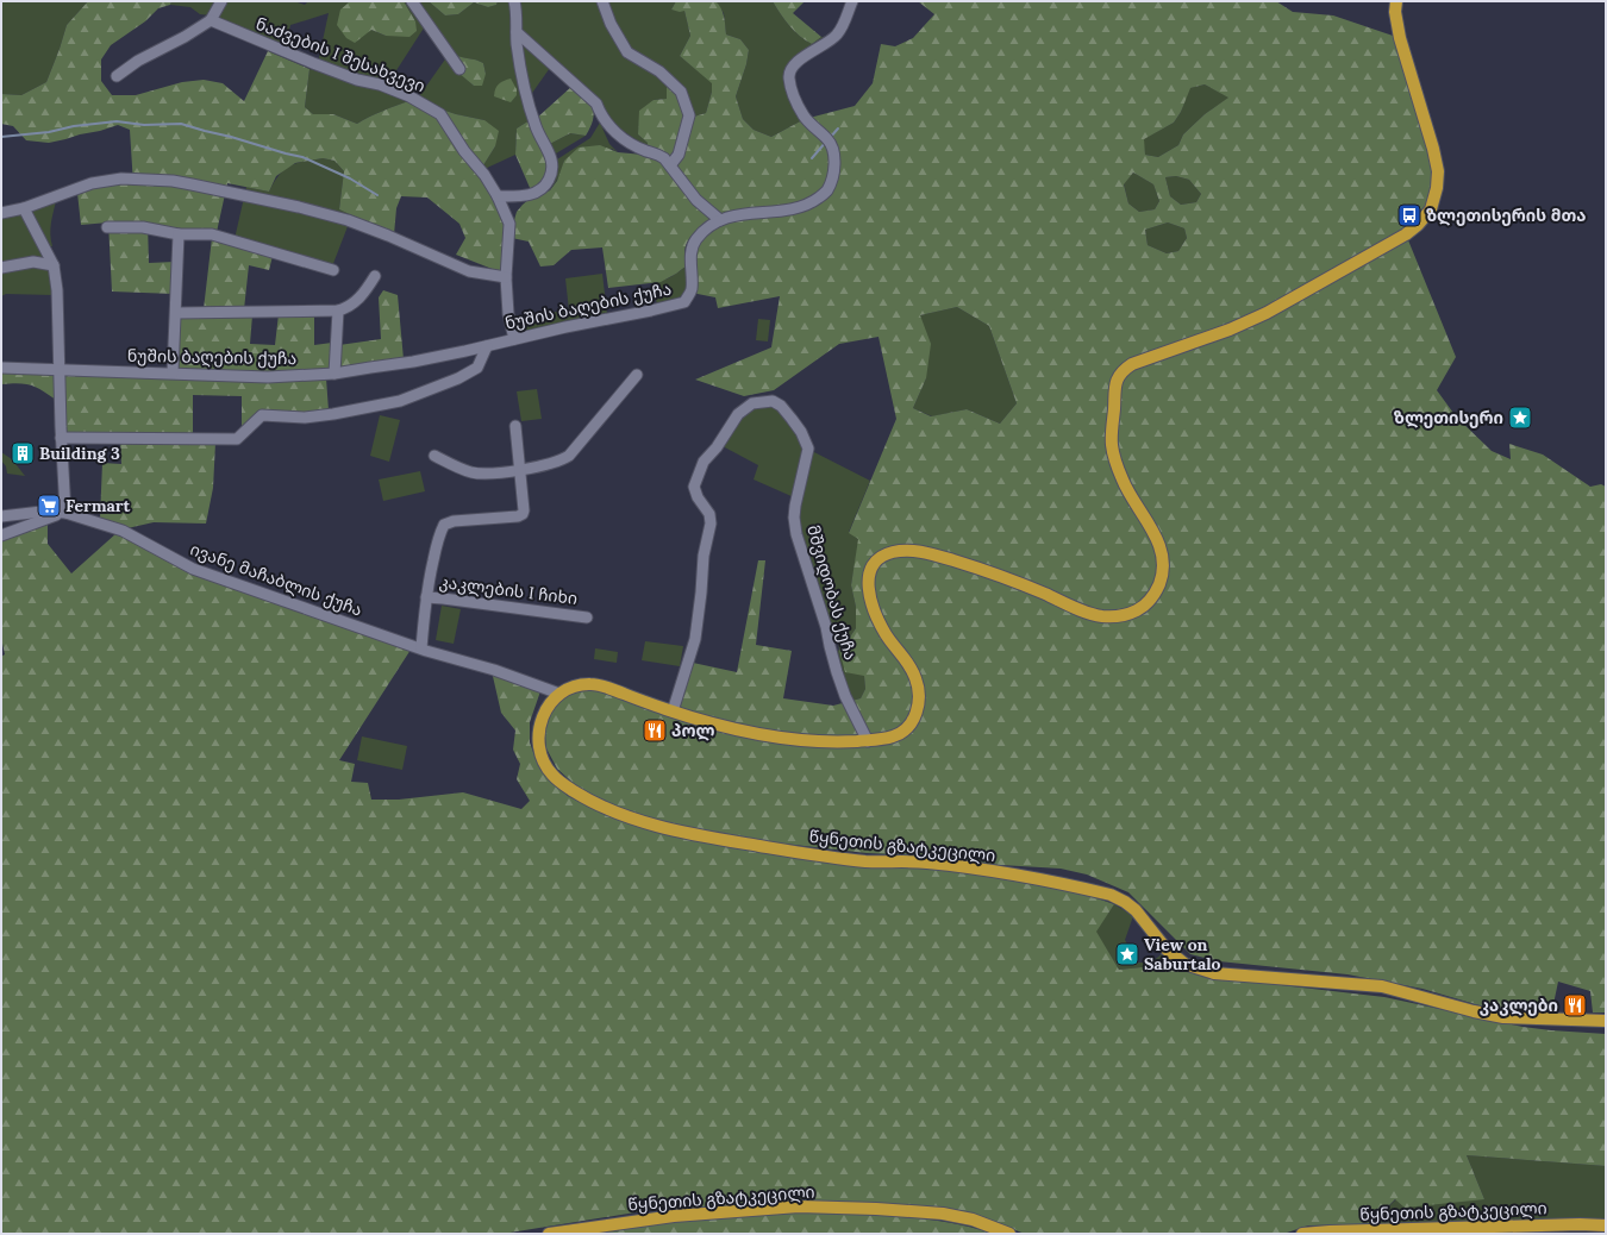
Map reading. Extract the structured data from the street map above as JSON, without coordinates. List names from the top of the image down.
{
  "streets": {
    "main road": ["წყნეთის გზატკეცილი"],
    "street": [
      "ნაძვების I შესახვევი",
      "ნუშის ბაღების ქუჩა",
      "ივანე მაჩაბლის ქუჩა",
      "კაკლების I ჩიხი",
      "მშვიდობას ქუჩა"
    ]
  },
  "crossings": [
    ["ნაძვების I შესახვევი", "ნუშის ბაღების ქუჩა"],
    ["ივანე მაჩაბლის ქუჩა", "წყნეთის გზატკეცილი"]
  ],
  "places": {
    "bus stop": ["ზლეთისერის მთა"],
    "place": ["ზლეთისერი", "View on Saburtalo"],
    "building": ["Building 3"],
    "supermarket": ["Fermart"],
    "restaurant": ["პოლ", "კაკლები"]
  }
}
